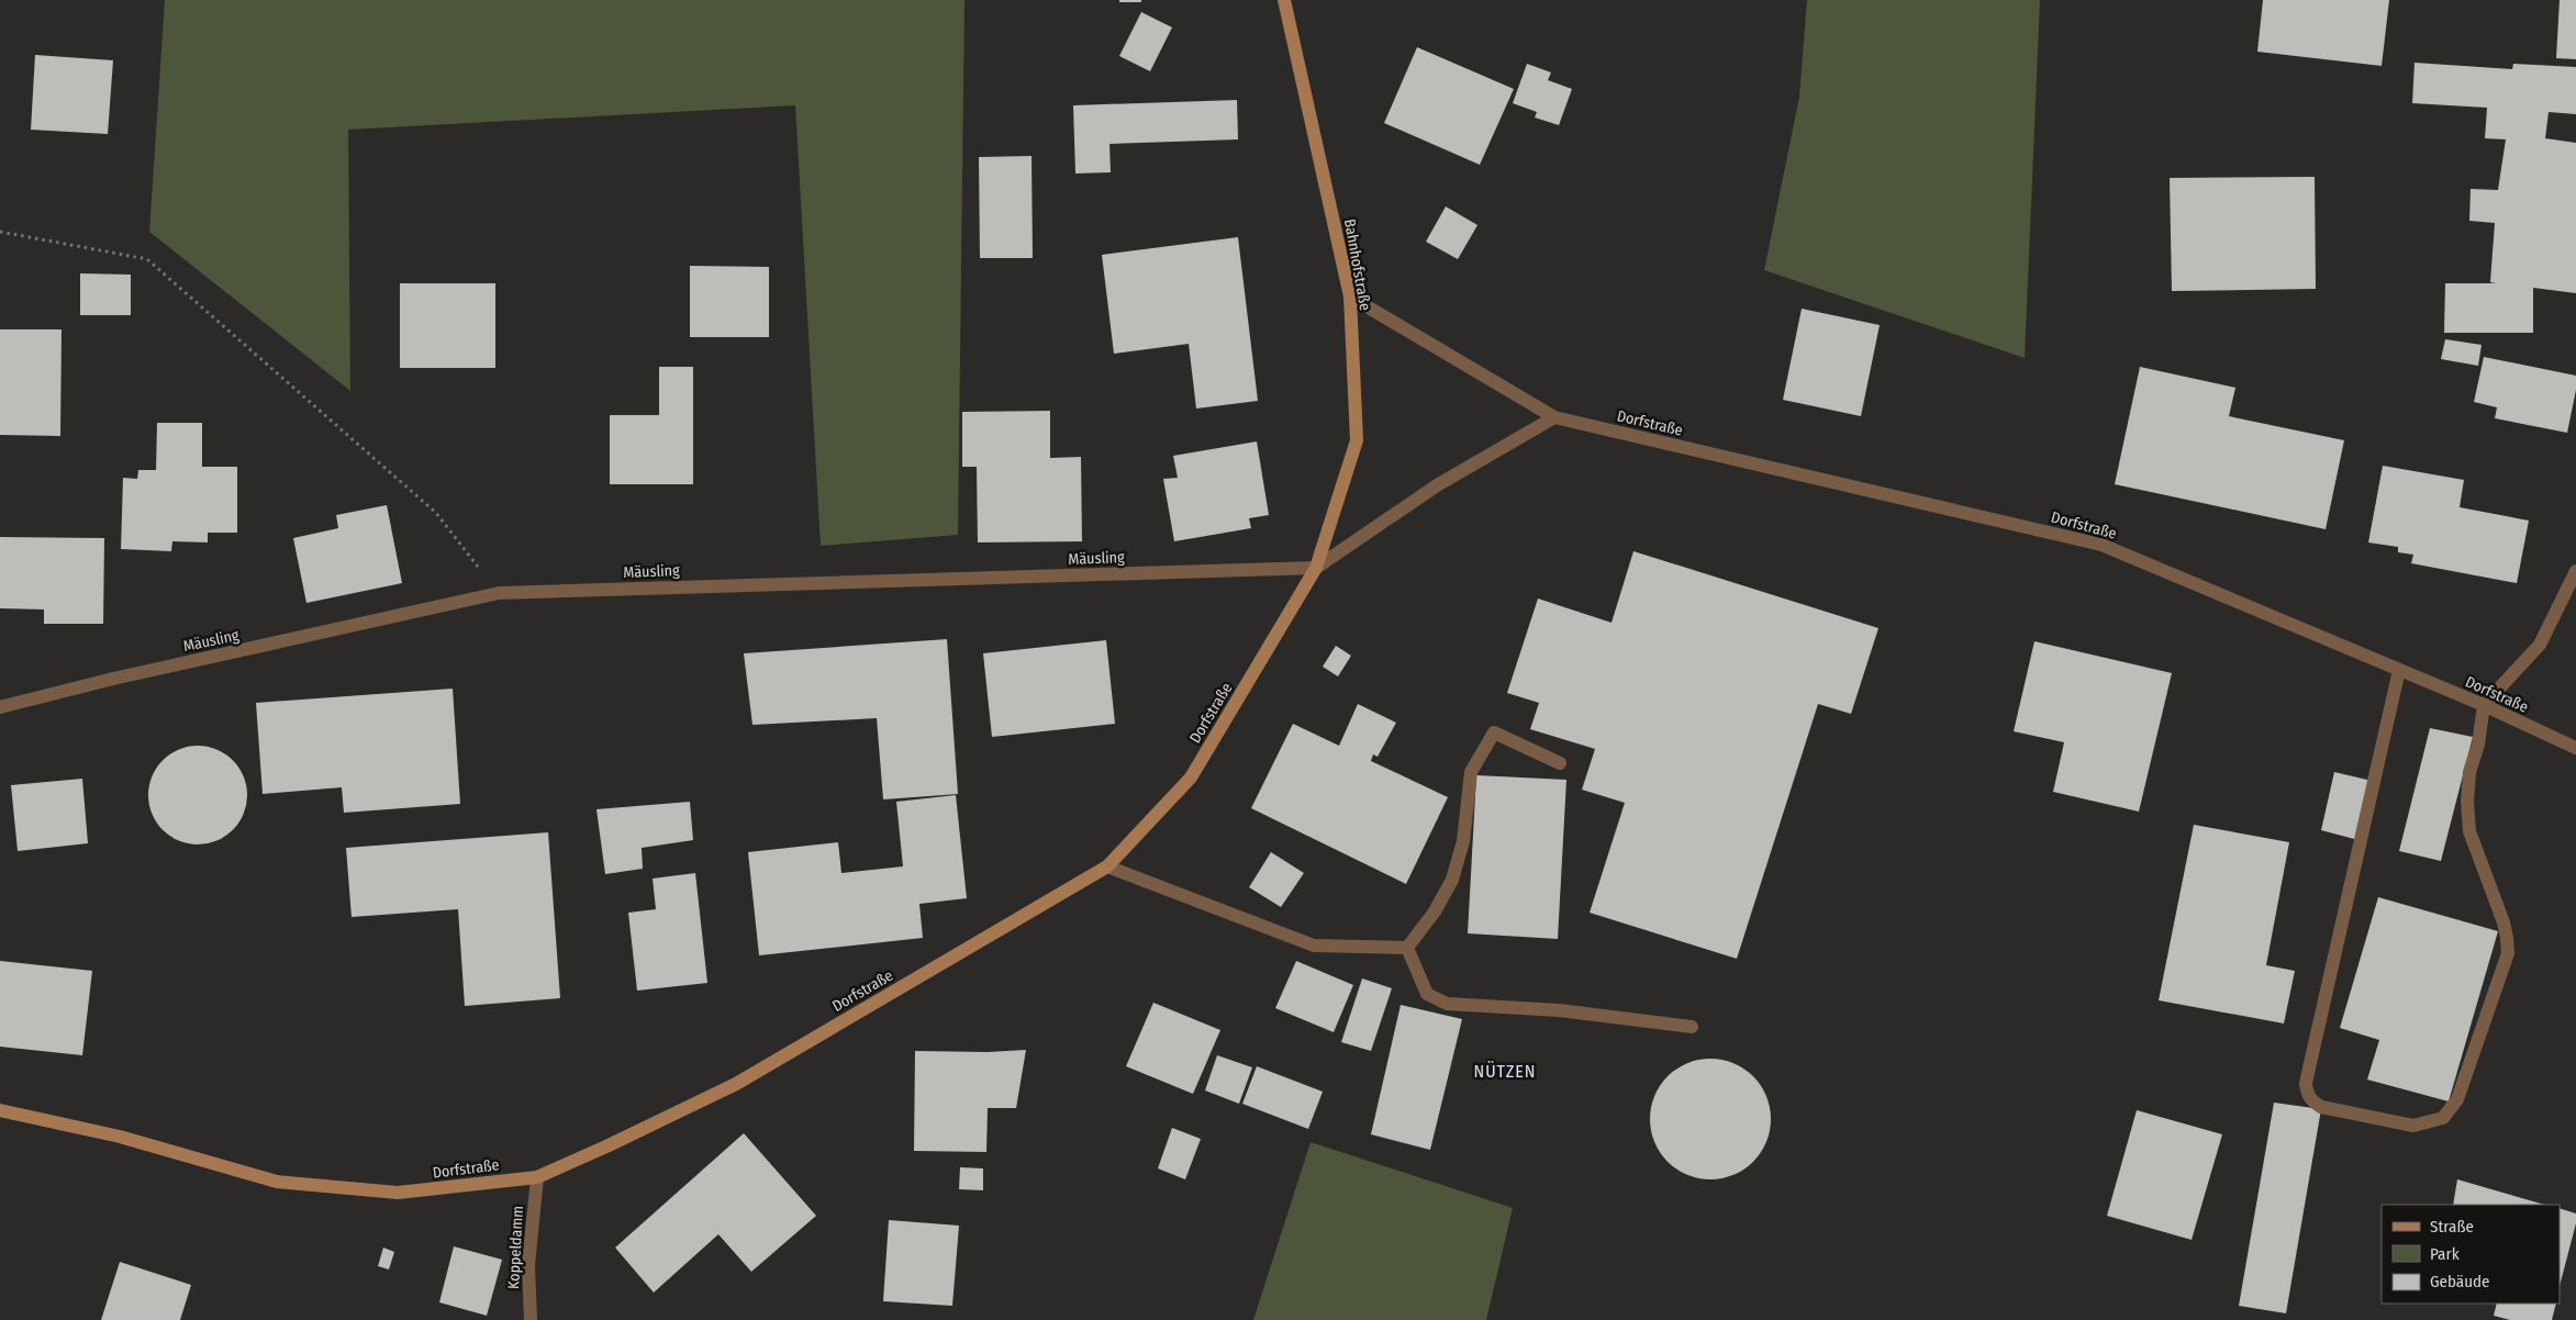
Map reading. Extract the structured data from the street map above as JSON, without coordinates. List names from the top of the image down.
{
  "streets": {
    "street": [
      "Bahnhofstraße",
      "Dorfstraße",
      "Mäusling",
      "Koppeldamm"
    ]
  },
  "crossings": [
    ["Bahnhofstraße", "Dorfstraße"],
    ["Bahnhofstraße", "Mäusling"],
    ["Dorfstraße", "Mäusling"],
    ["Dorfstraße", "Koppeldamm"]
  ],
  "districts": ["NÜTZEN"],
  "legend": ["Straße", "Park", "Gebäude"]
}
